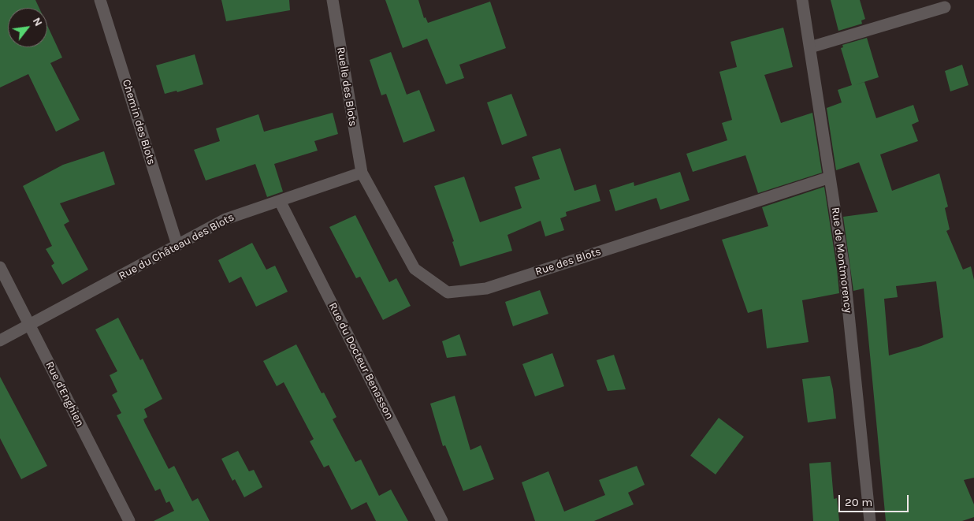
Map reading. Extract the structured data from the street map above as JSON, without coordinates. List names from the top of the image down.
{
  "streets": {
    "street": [
      "Ruelle des Blots",
      "Chemin des Blots",
      "Rue du Château des Blots",
      "Rue de Montmorency",
      "Rue des Blots",
      "Rue du Docteur Benasson",
      "Rue d'Enghien"
    ]
  },
  "crossings": [
    ["Ruelle des Blots", "Rue du Château des Blots"],
    ["Ruelle des Blots", "Rue des Blots"],
    ["Chemin des Blots", "Rue du Château des Blots"],
    ["Rue du Château des Blots", "Rue des Blots"],
    ["Rue du Château des Blots", "Rue du Docteur Benasson"],
    ["Rue du Château des Blots", "Rue d'Enghien"],
    ["Rue de Montmorency", "Rue des Blots"]
  ],
  "scale_bar": "20 m",
  "north": "top right"
}
